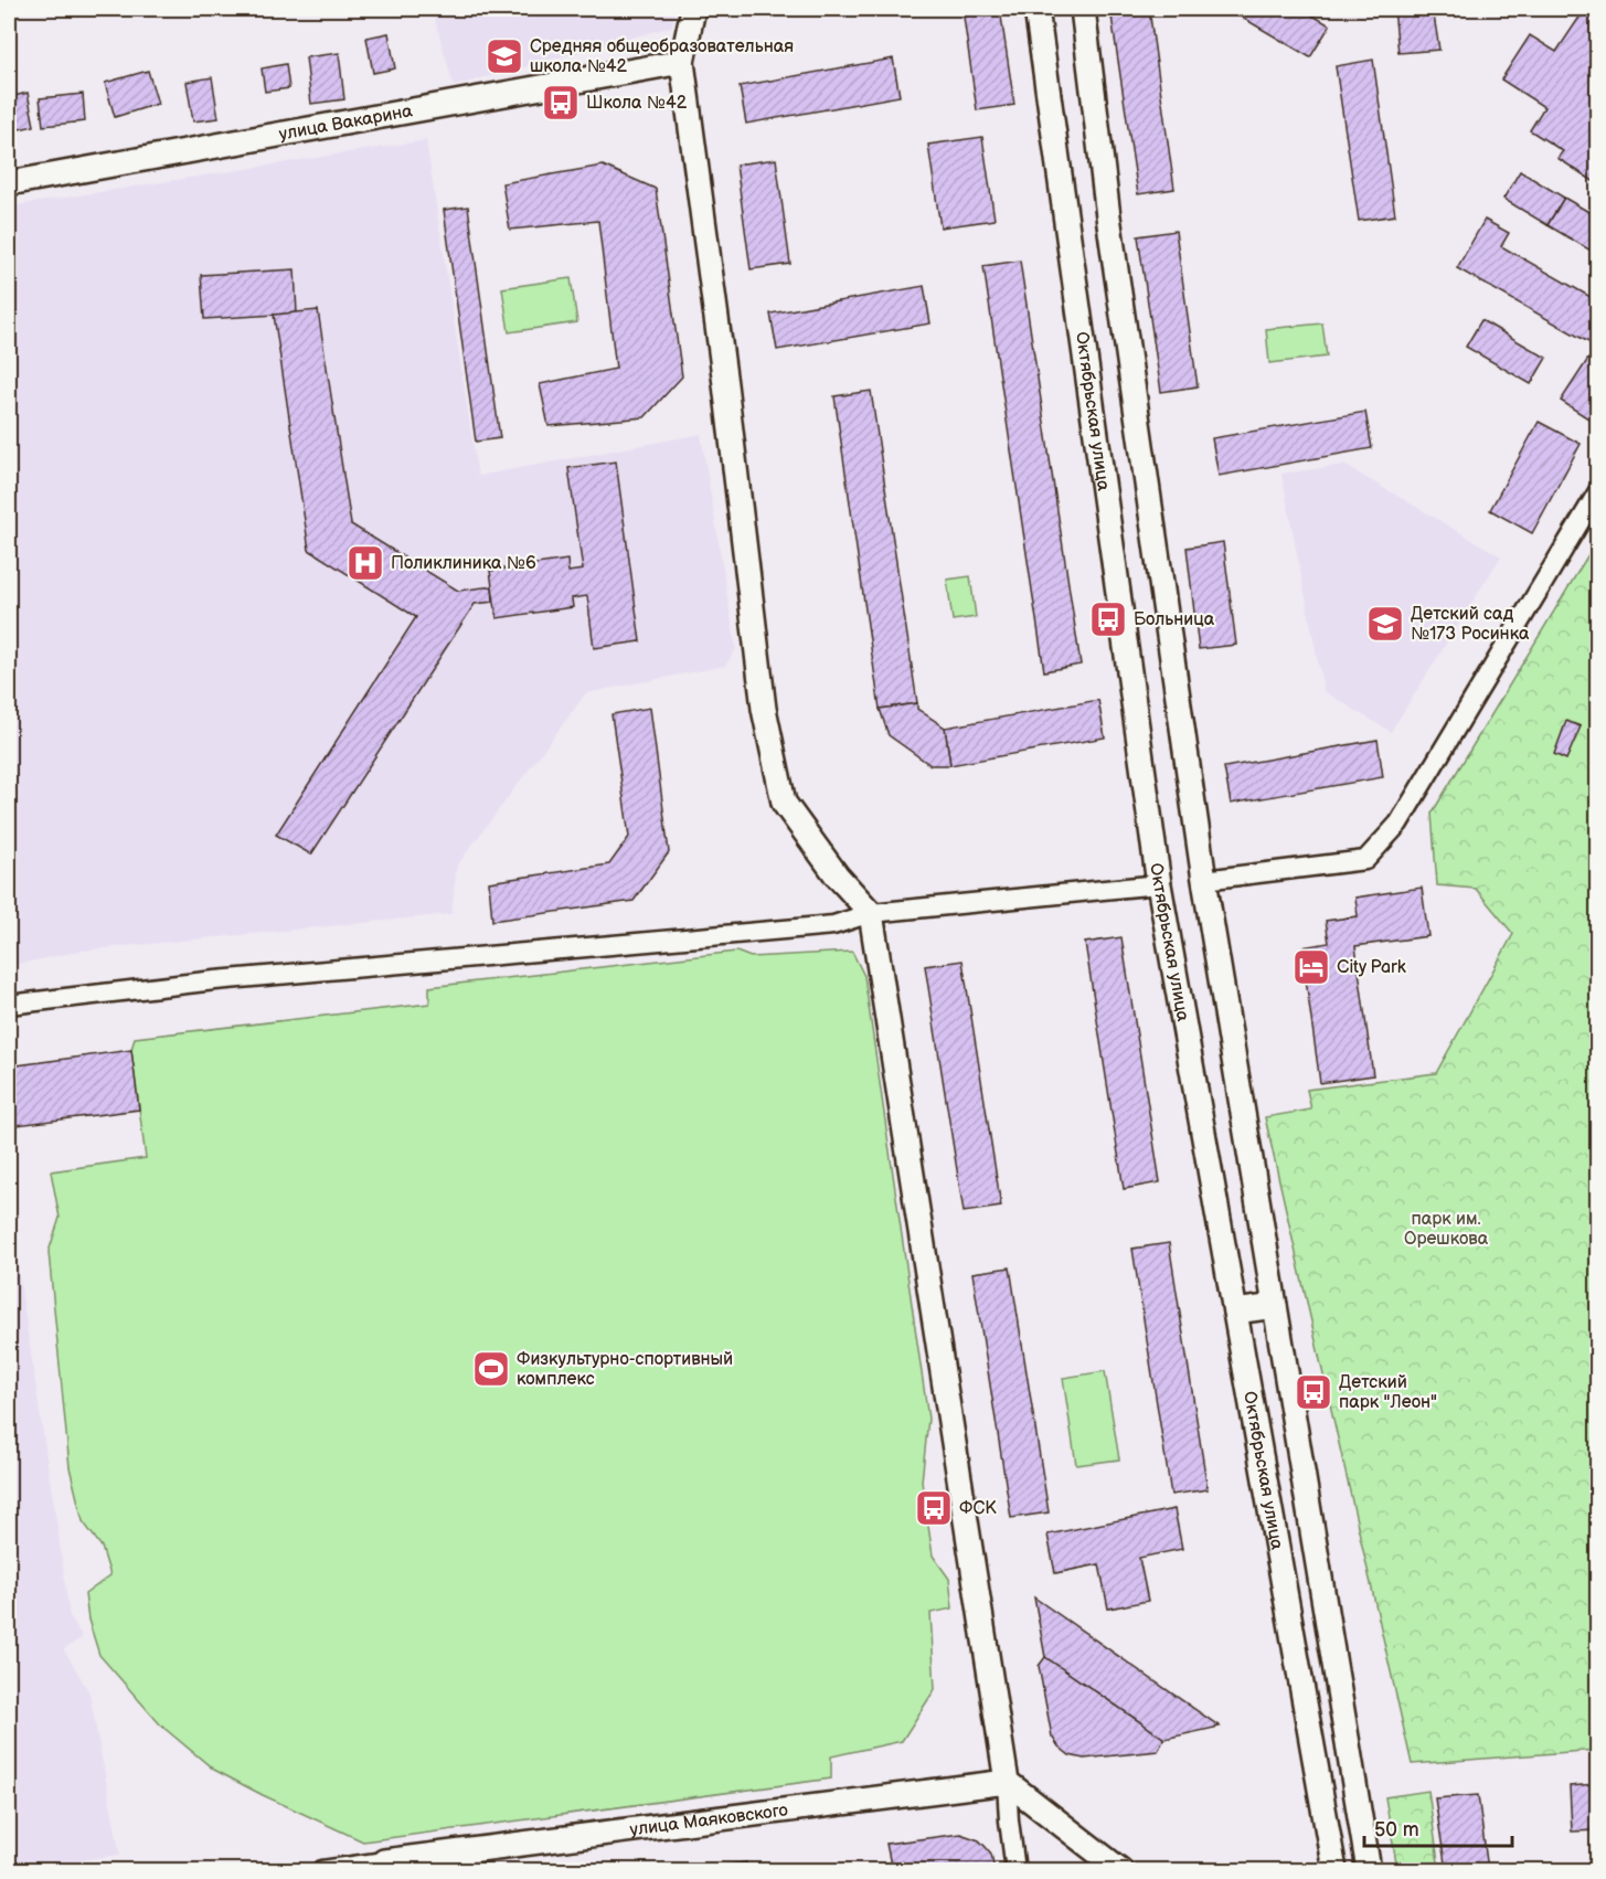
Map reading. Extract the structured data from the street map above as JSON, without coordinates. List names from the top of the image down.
{
  "streets": {
    "street": ["улица Вакарина", "Октябрьская улица", "улица Маяковского"]
  },
  "parks": ["парк им. Орешкова"],
  "places": {
    "school or university": ["Средняя общеобразовательная школа №42", "Детский сад №173 Росинка"],
    "bus stop": [
      "Школа №42",
      "Больница",
      "Детский парк \"Леон\"",
      "ФСК"
    ],
    "hospital": ["Поликлиника №6"],
    "hotel": ["City Park"],
    "sports": ["Физкультурно-спортивный комплекс"]
  },
  "scale_bar": "50 m"
}
